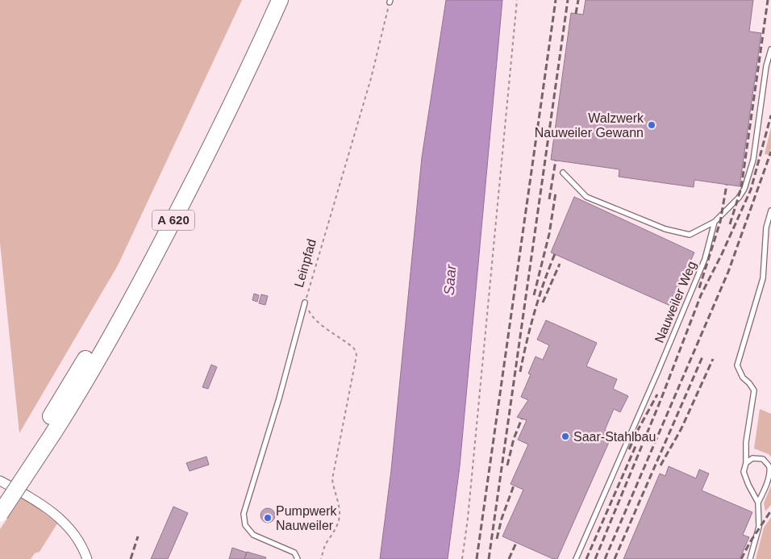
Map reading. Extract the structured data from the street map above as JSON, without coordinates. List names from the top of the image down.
{
  "streets": {
    "highway": ["A 620"],
    "lane": ["Nauweiler Weg"],
    "path": ["Leinpfad"]
  },
  "water": ["Saar"],
  "places": ["Walzwerk Nauweiler Gewann", "Saar-Stahlbau", "Pumpwerk Nauweiler"]
}
